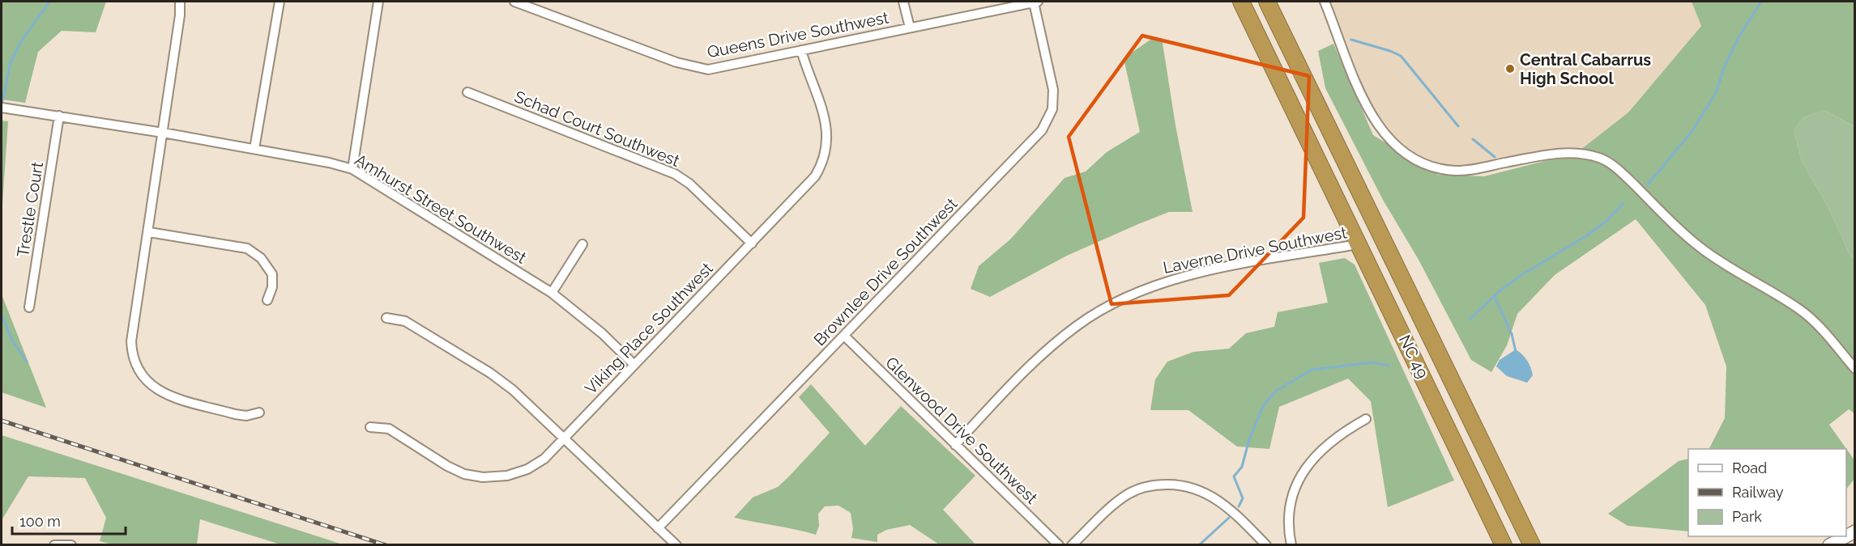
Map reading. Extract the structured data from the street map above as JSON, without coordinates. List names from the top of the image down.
{
  "streets": {
    "highway": ["NC 49"],
    "street": [
      "Queens Drive Southwest",
      "Schad Court Southwest",
      "Amhurst Street Southwest",
      "Trestle Court",
      "Laverne Drive Southwest",
      "Brownlee Drive Southwest",
      "Viking Place Southwest",
      "Glenwood Drive Southwest"
    ]
  },
  "crossings": [
    ["Queens Drive Southwest", "Brownlee Drive Southwest"],
    ["Queens Drive Southwest", "Viking Place Southwest"],
    ["Schad Court Southwest", "Viking Place Southwest"],
    ["Amhurst Street Southwest", "Trestle Court"],
    ["Amhurst Street Southwest", "Viking Place Southwest"],
    ["Laverne Drive Southwest", "NC 49"],
    ["Laverne Drive Southwest", "Glenwood Drive Southwest"],
    ["Brownlee Drive Southwest", "Glenwood Drive Southwest"]
  ],
  "places": ["Central Cabarrus High School"],
  "legend": ["Road", "Railway", "Park"],
  "scale_bar": "100 m"
}
